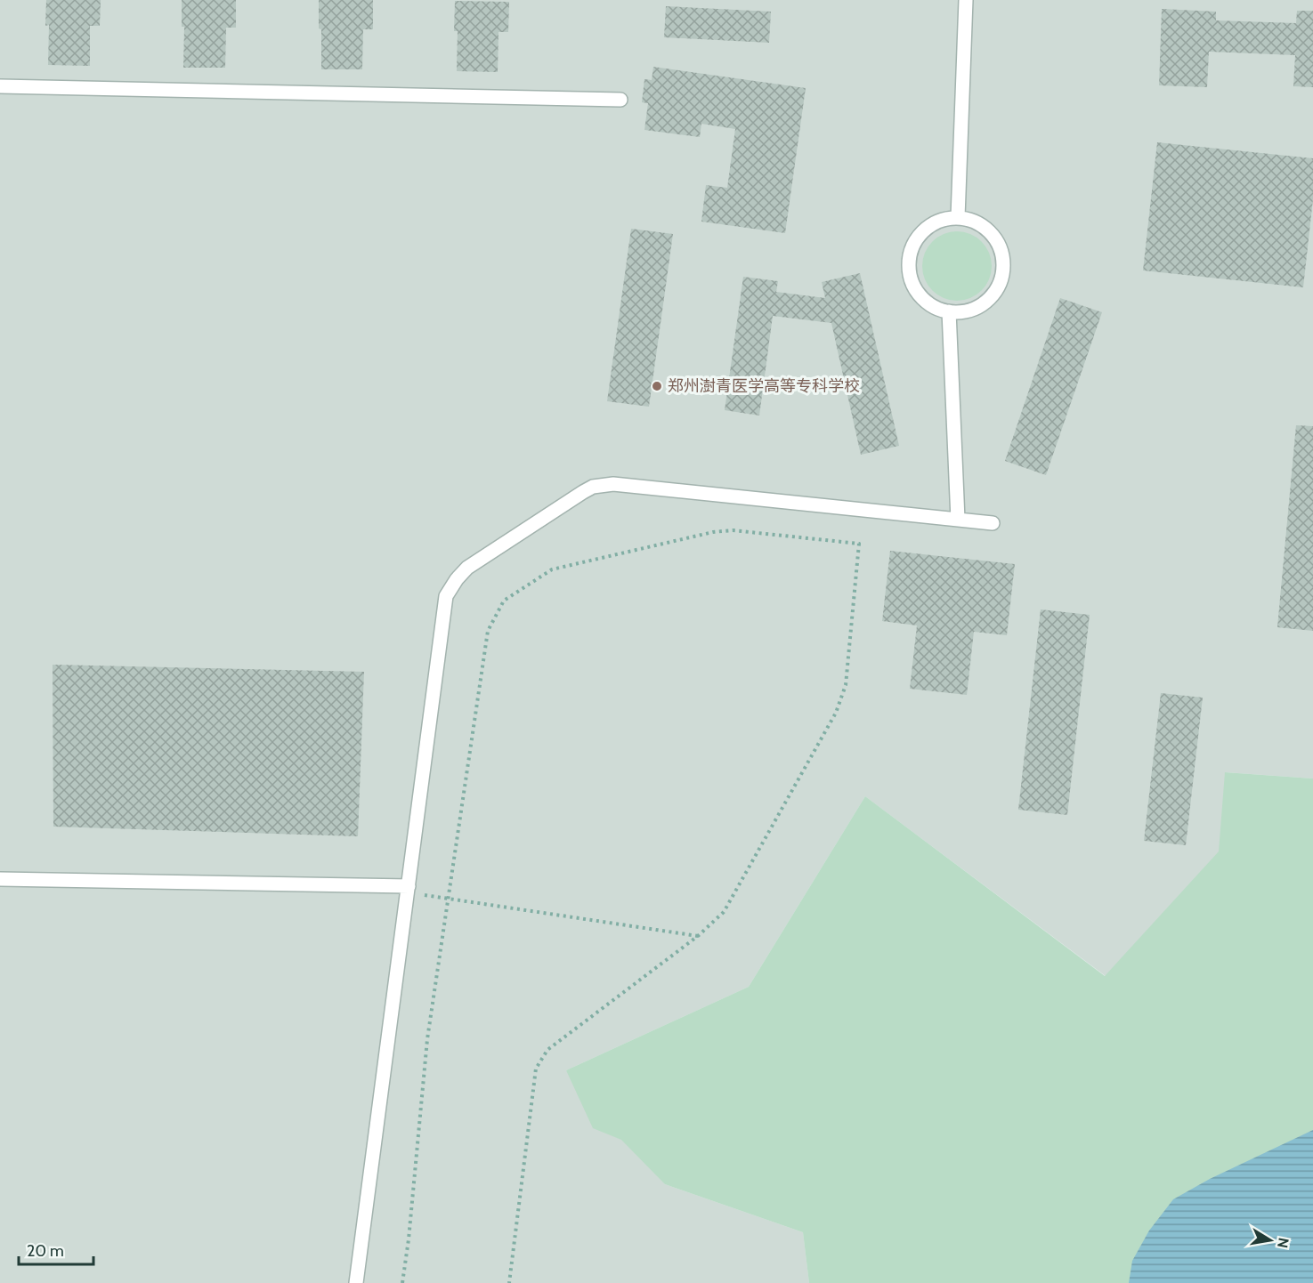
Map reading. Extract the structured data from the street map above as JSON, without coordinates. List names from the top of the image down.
{
  "places": ["郑州澍青医学高等专科学校"],
  "scale_bar": "20 m",
  "north": "right"
}
